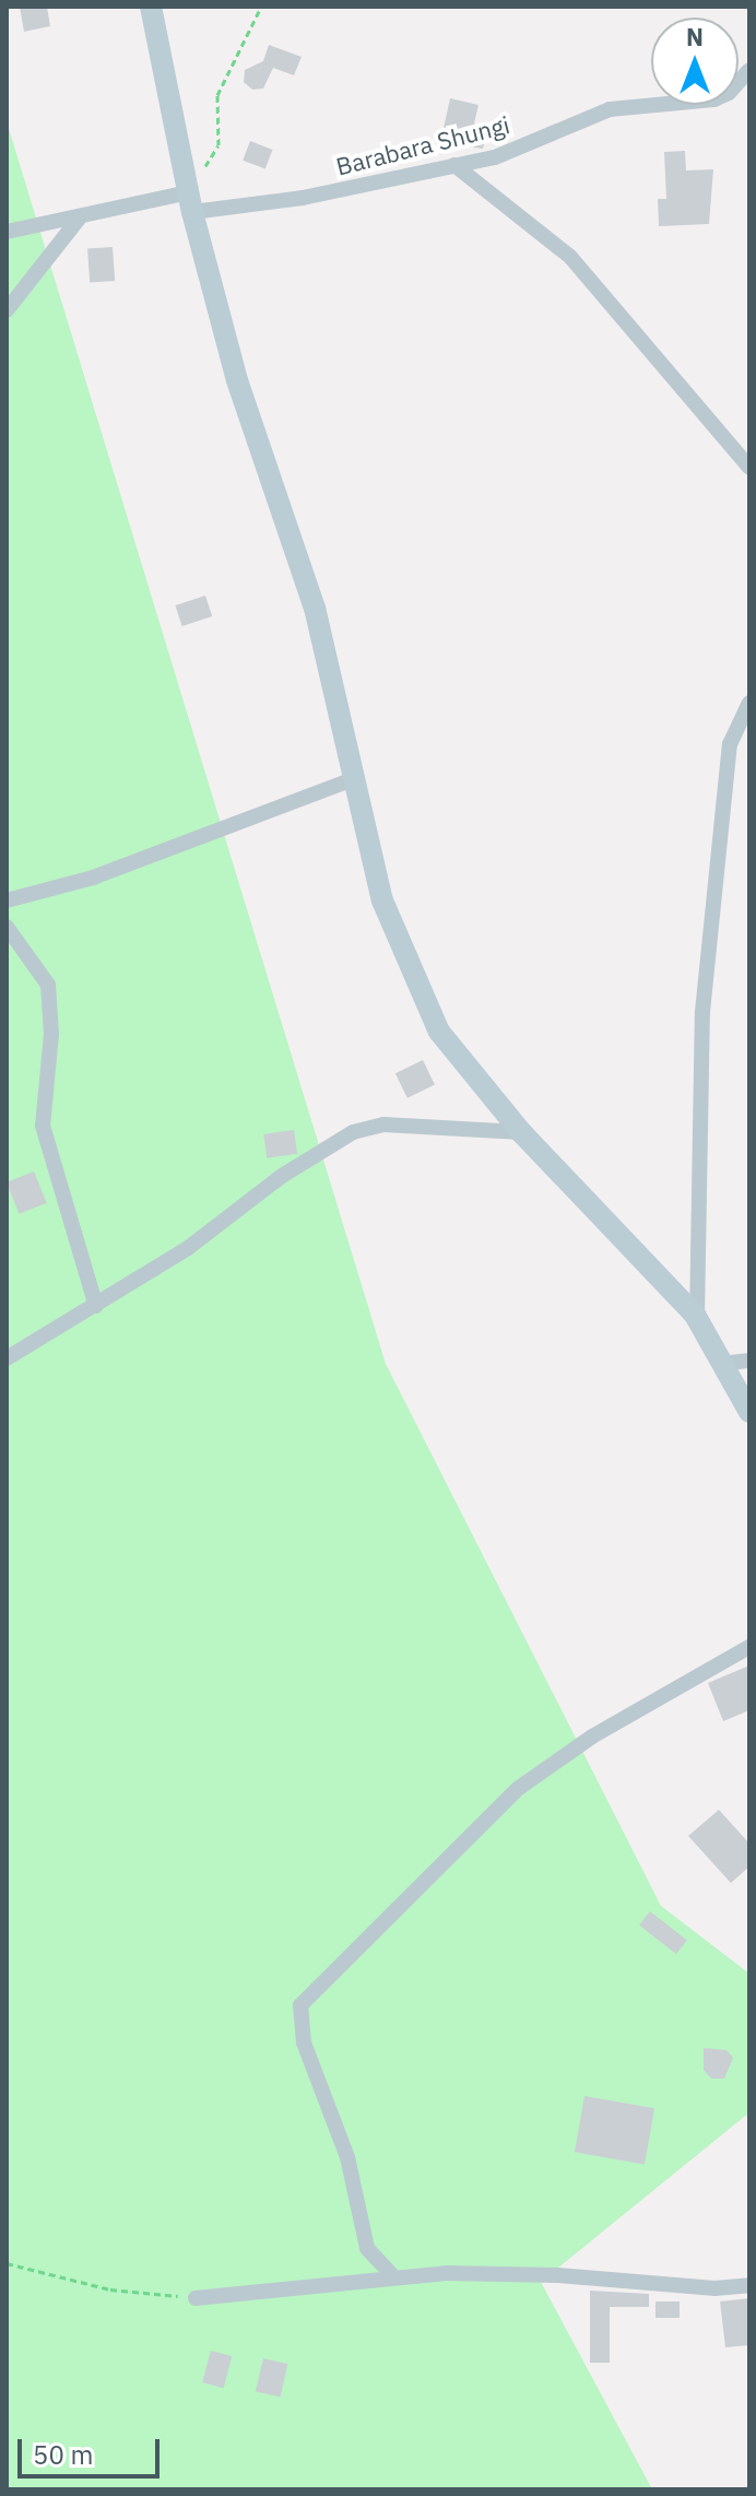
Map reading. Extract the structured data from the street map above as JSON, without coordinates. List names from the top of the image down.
{
  "streets": {
    "street": ["Barabara Shungi"]
  },
  "scale_bar": "50 m",
  "north": "top"
}
